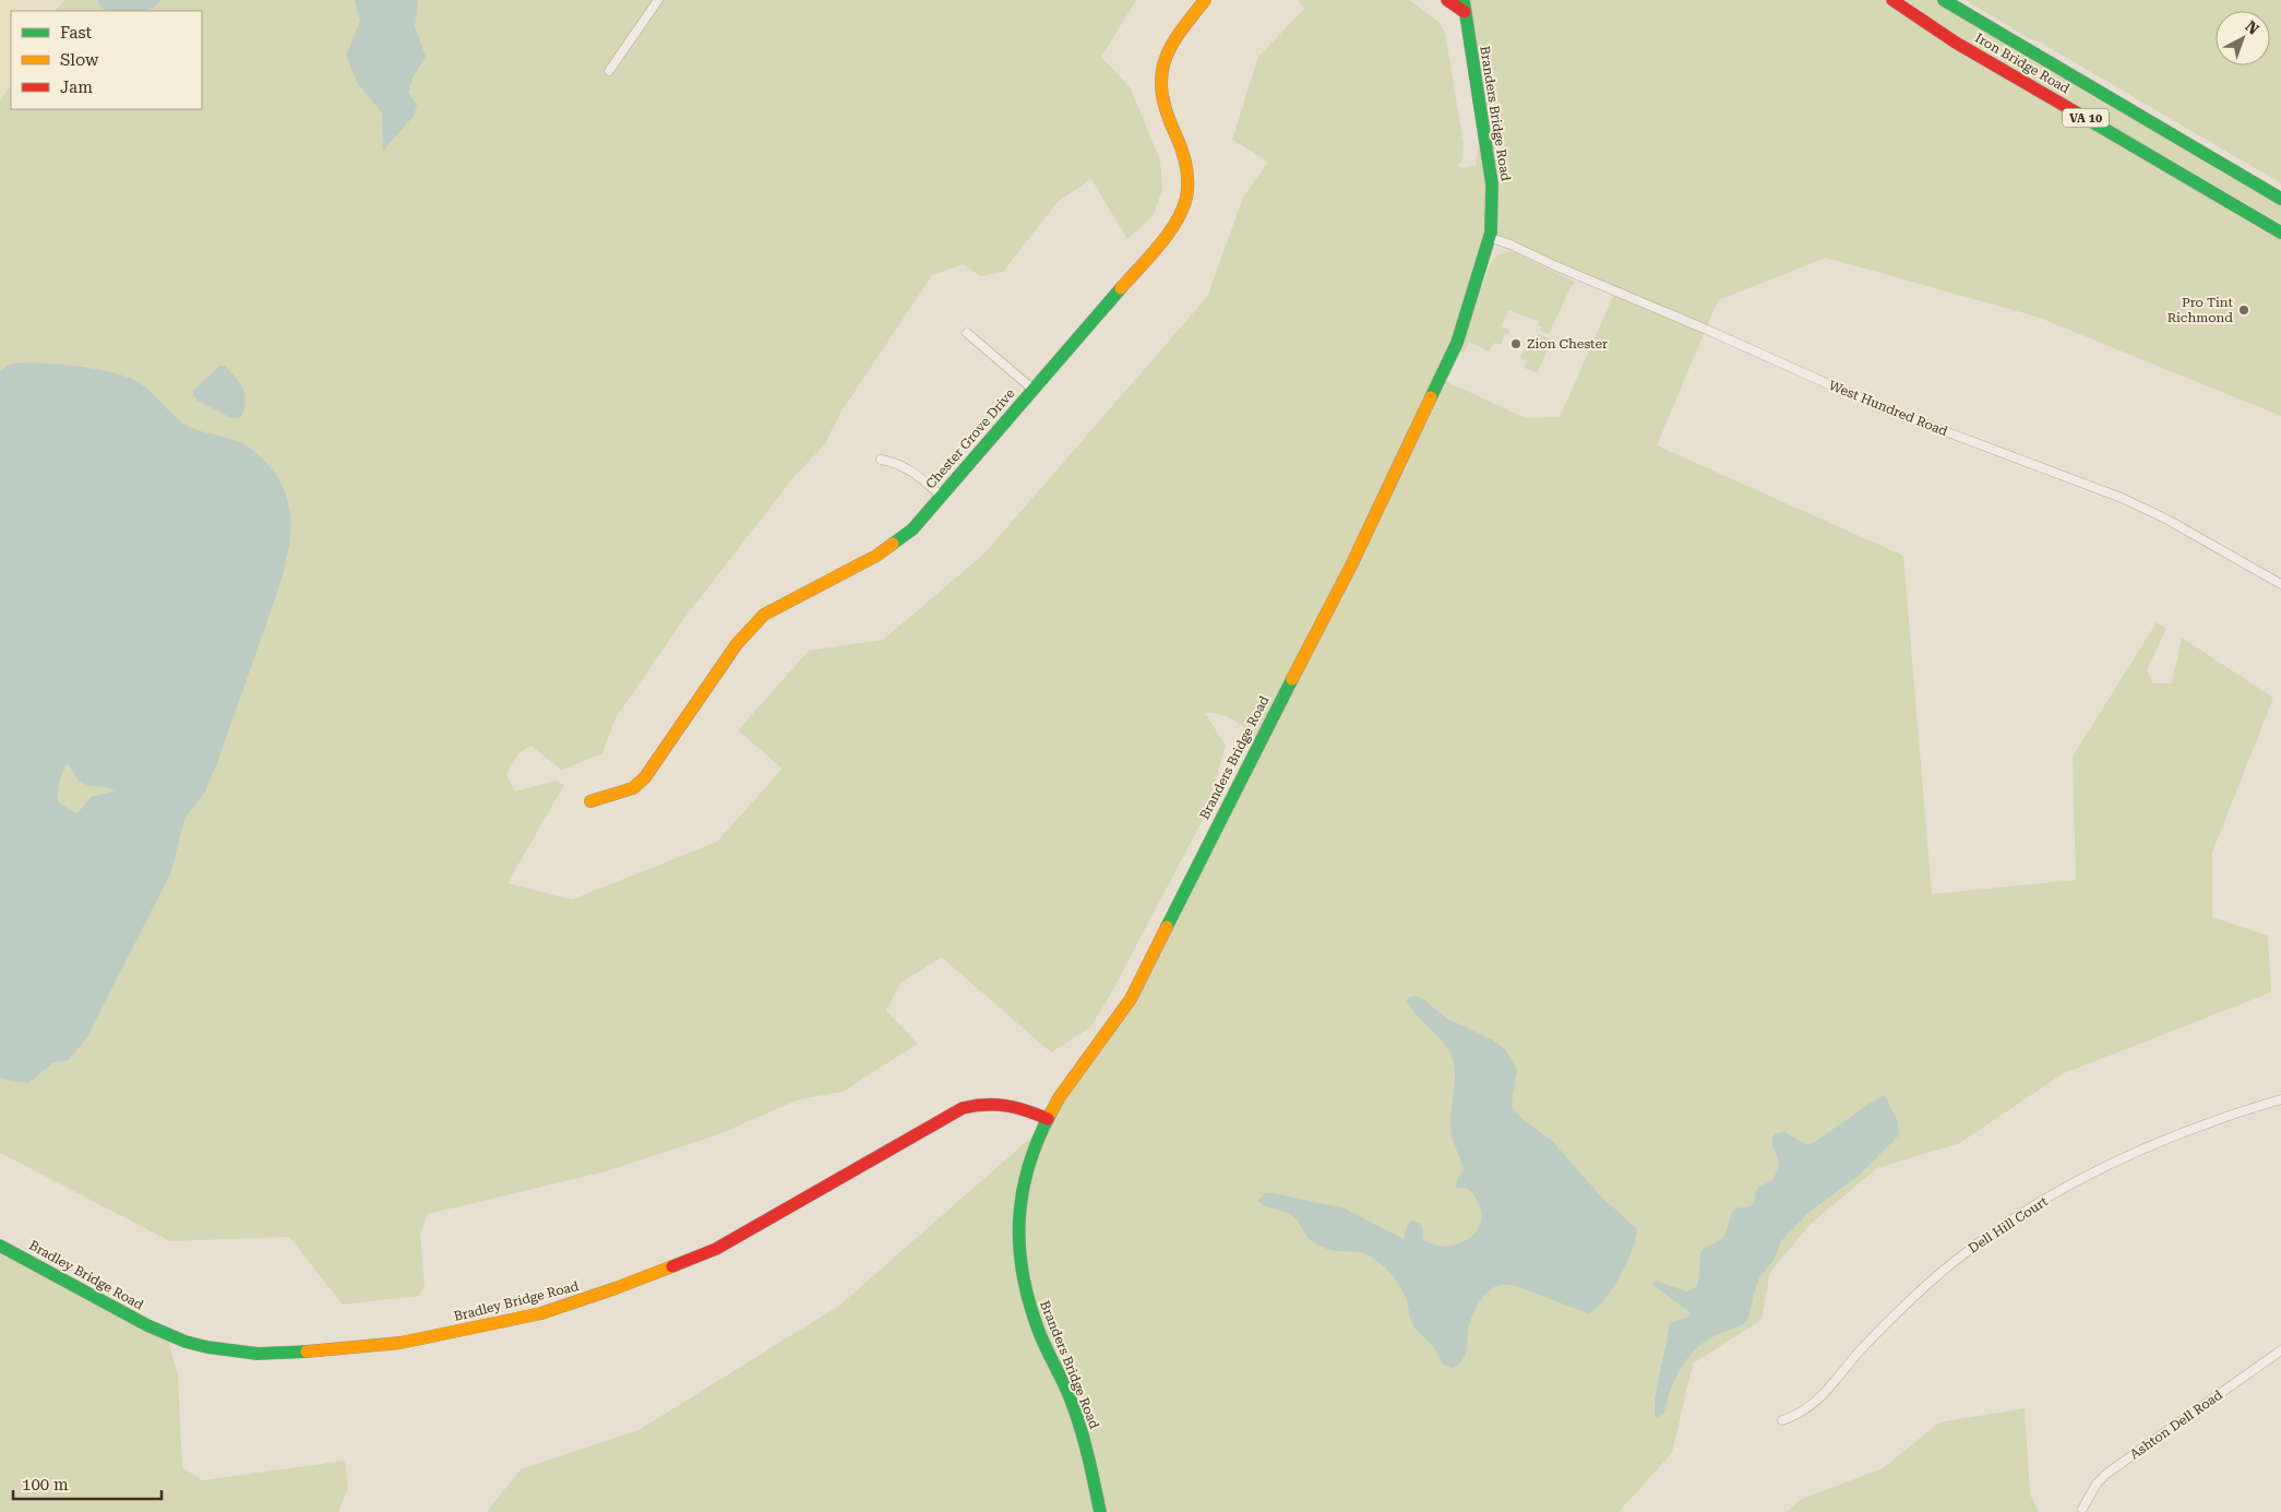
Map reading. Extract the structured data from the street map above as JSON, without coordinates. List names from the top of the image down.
{
  "streets": {
    "street": [
      "Iron Bridge Road",
      "Branders Bridge Road",
      "VA 10",
      "West Hundred Road",
      "Chester Grove Drive",
      "Dell Hill Court",
      "Bradley Bridge Road",
      "Ashton Dell Road"
    ]
  },
  "crossings": [
    ["Branders Bridge Road", "West Hundred Road"],
    ["Branders Bridge Road", "Bradley Bridge Road"]
  ],
  "places": ["Pro Tint Richmond", "Zion Chester"],
  "legend": ["Fast", "Slow", "Jam"],
  "scale_bar": "100 m",
  "north": "top right"
}
